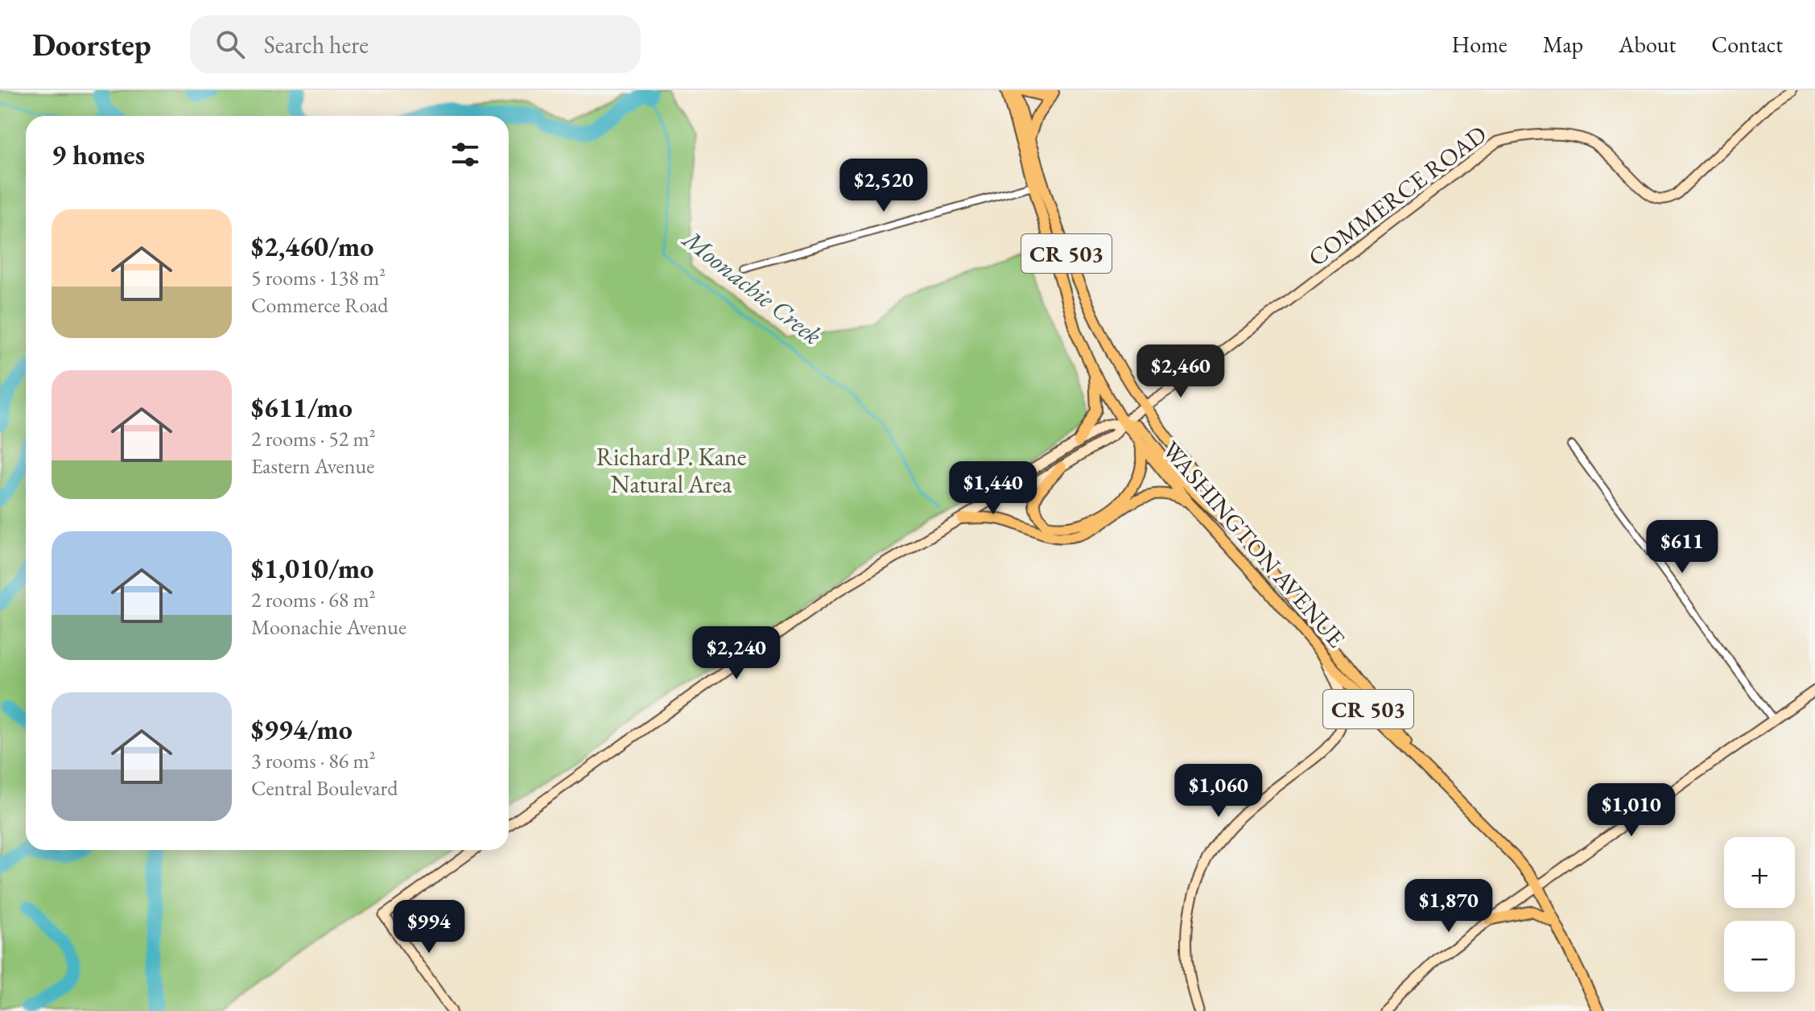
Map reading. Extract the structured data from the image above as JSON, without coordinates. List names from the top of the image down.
{
  "streets": {
    "main road": ["CR 503", "WASHINGTON AVENUE"],
    "street": ["COMMERCE ROAD"]
  },
  "crossings": [
    ["COMMERCE ROAD", "WASHINGTON AVENUE"],
    ["CR 503", "WASHINGTON AVENUE"]
  ],
  "water": ["Moonachie Creek"],
  "parks": ["Richard P. Kane Natural Area"],
  "page": {
    "header": "Doorstep",
    "search": "Search here",
    "nav": [
      "Home",
      "Map",
      "About",
      "Contact"
    ],
    "heading": "9 homes",
    "price": [
      "$2,520",
      "$2,460",
      "$1,440",
      "$611",
      "$2,240",
      "$1,060",
      "$1,010",
      "$1,870",
      "$994"
    ],
    "list": [
      {
        "name": "$2,460/mo",
        "note": "5 rooms · 138 m² · Commerce Road"
      },
      {
        "name": "$611/mo",
        "note": "2 rooms · 52 m² · Eastern Avenue"
      },
      {
        "name": "$1,010/mo",
        "note": "2 rooms · 68 m² · Moonachie Avenue"
      },
      {
        "name": "$994/mo",
        "note": "3 rooms · 86 m² · Central Boulevard"
      }
    ],
    "map_buttons": ["+", "−"]
  }
}
